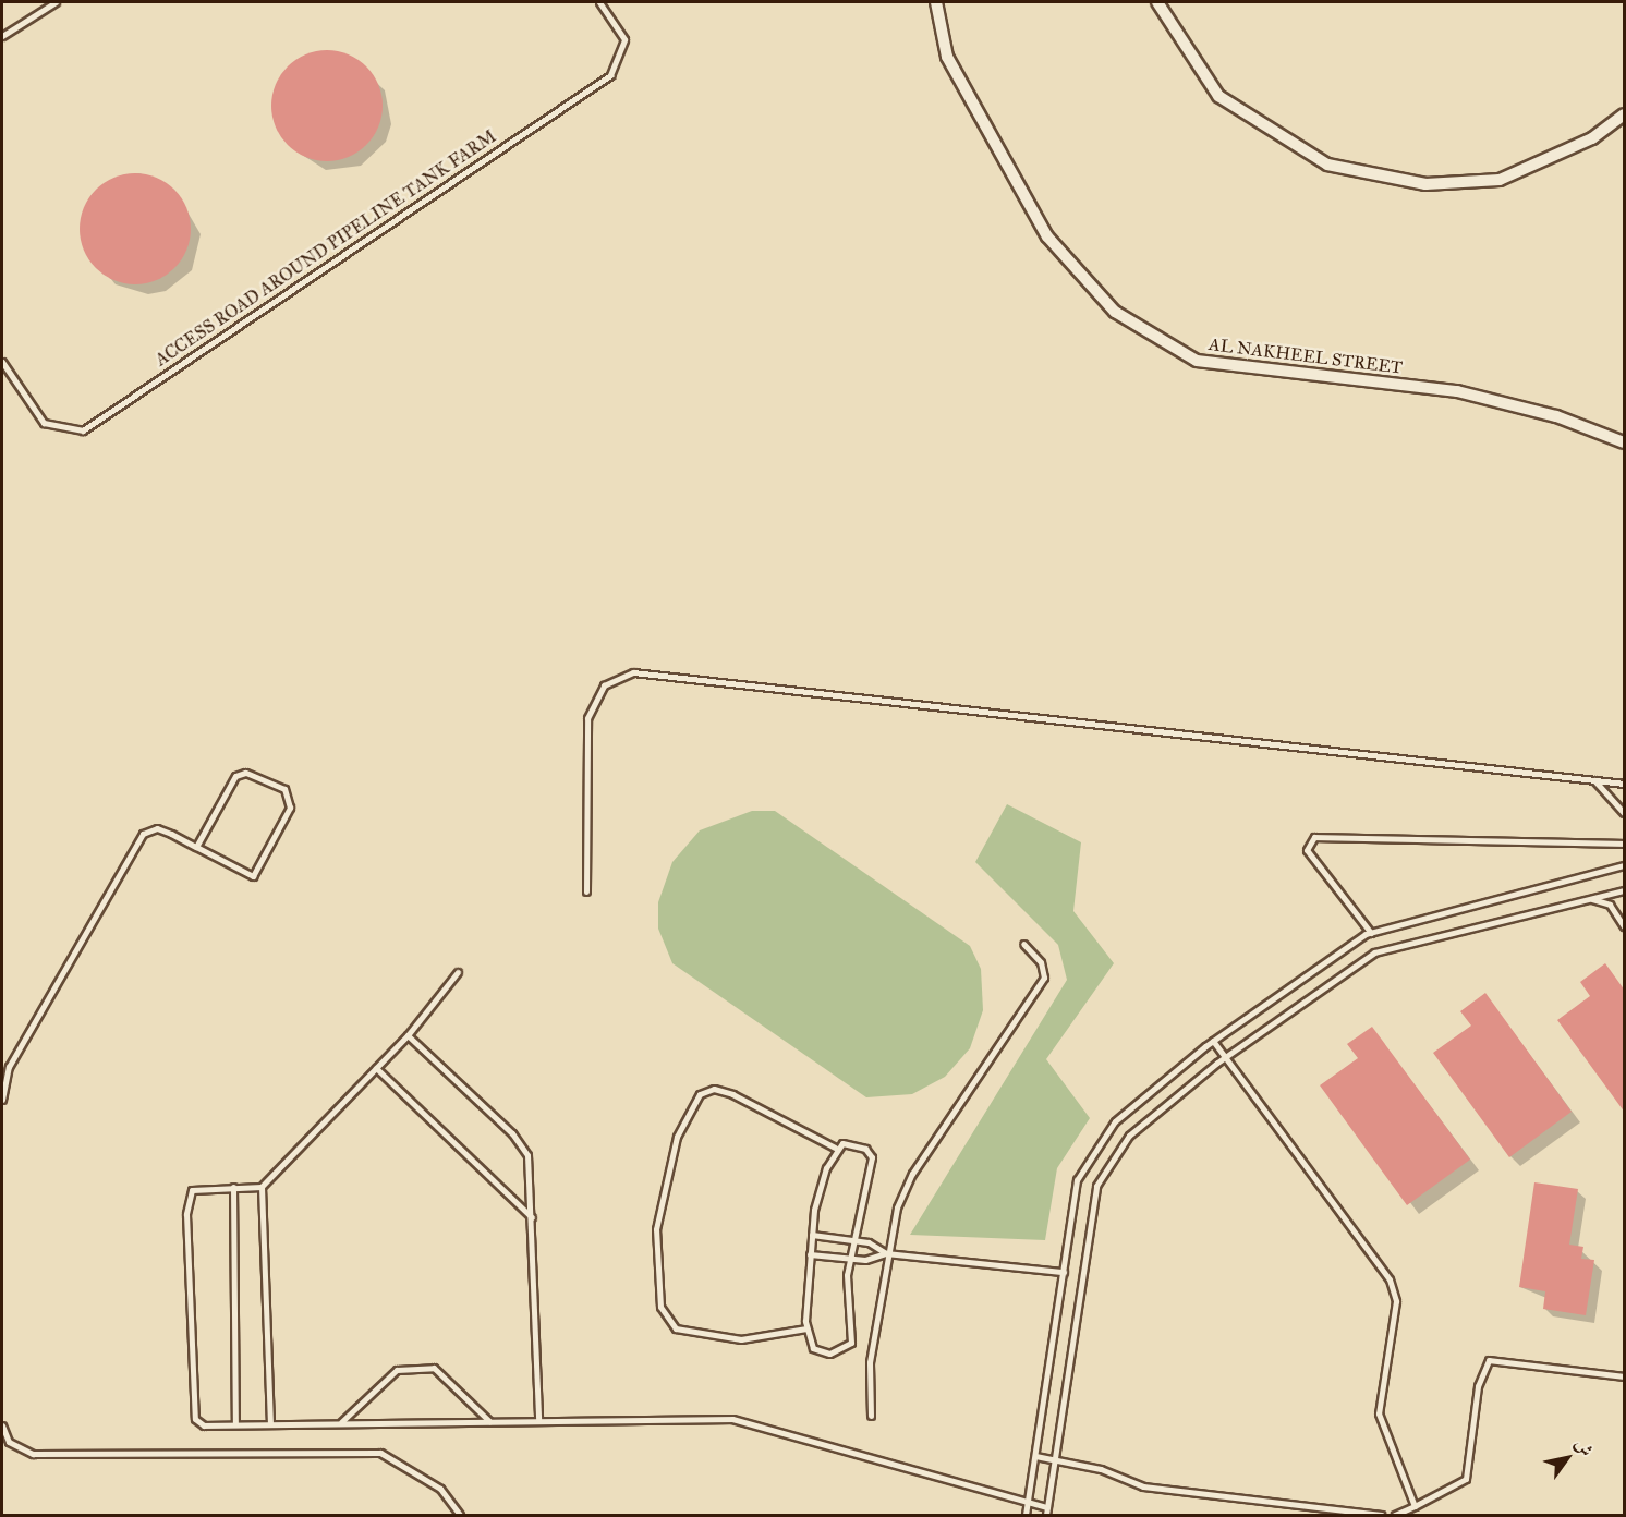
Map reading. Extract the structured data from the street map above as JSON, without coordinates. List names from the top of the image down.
{
  "streets": {
    "street": ["AL NAKHEEL STREET"],
    "lane": ["ACCESS ROAD AROUND PIPELINE TANK FARM"]
  },
  "north": "top right"
}
